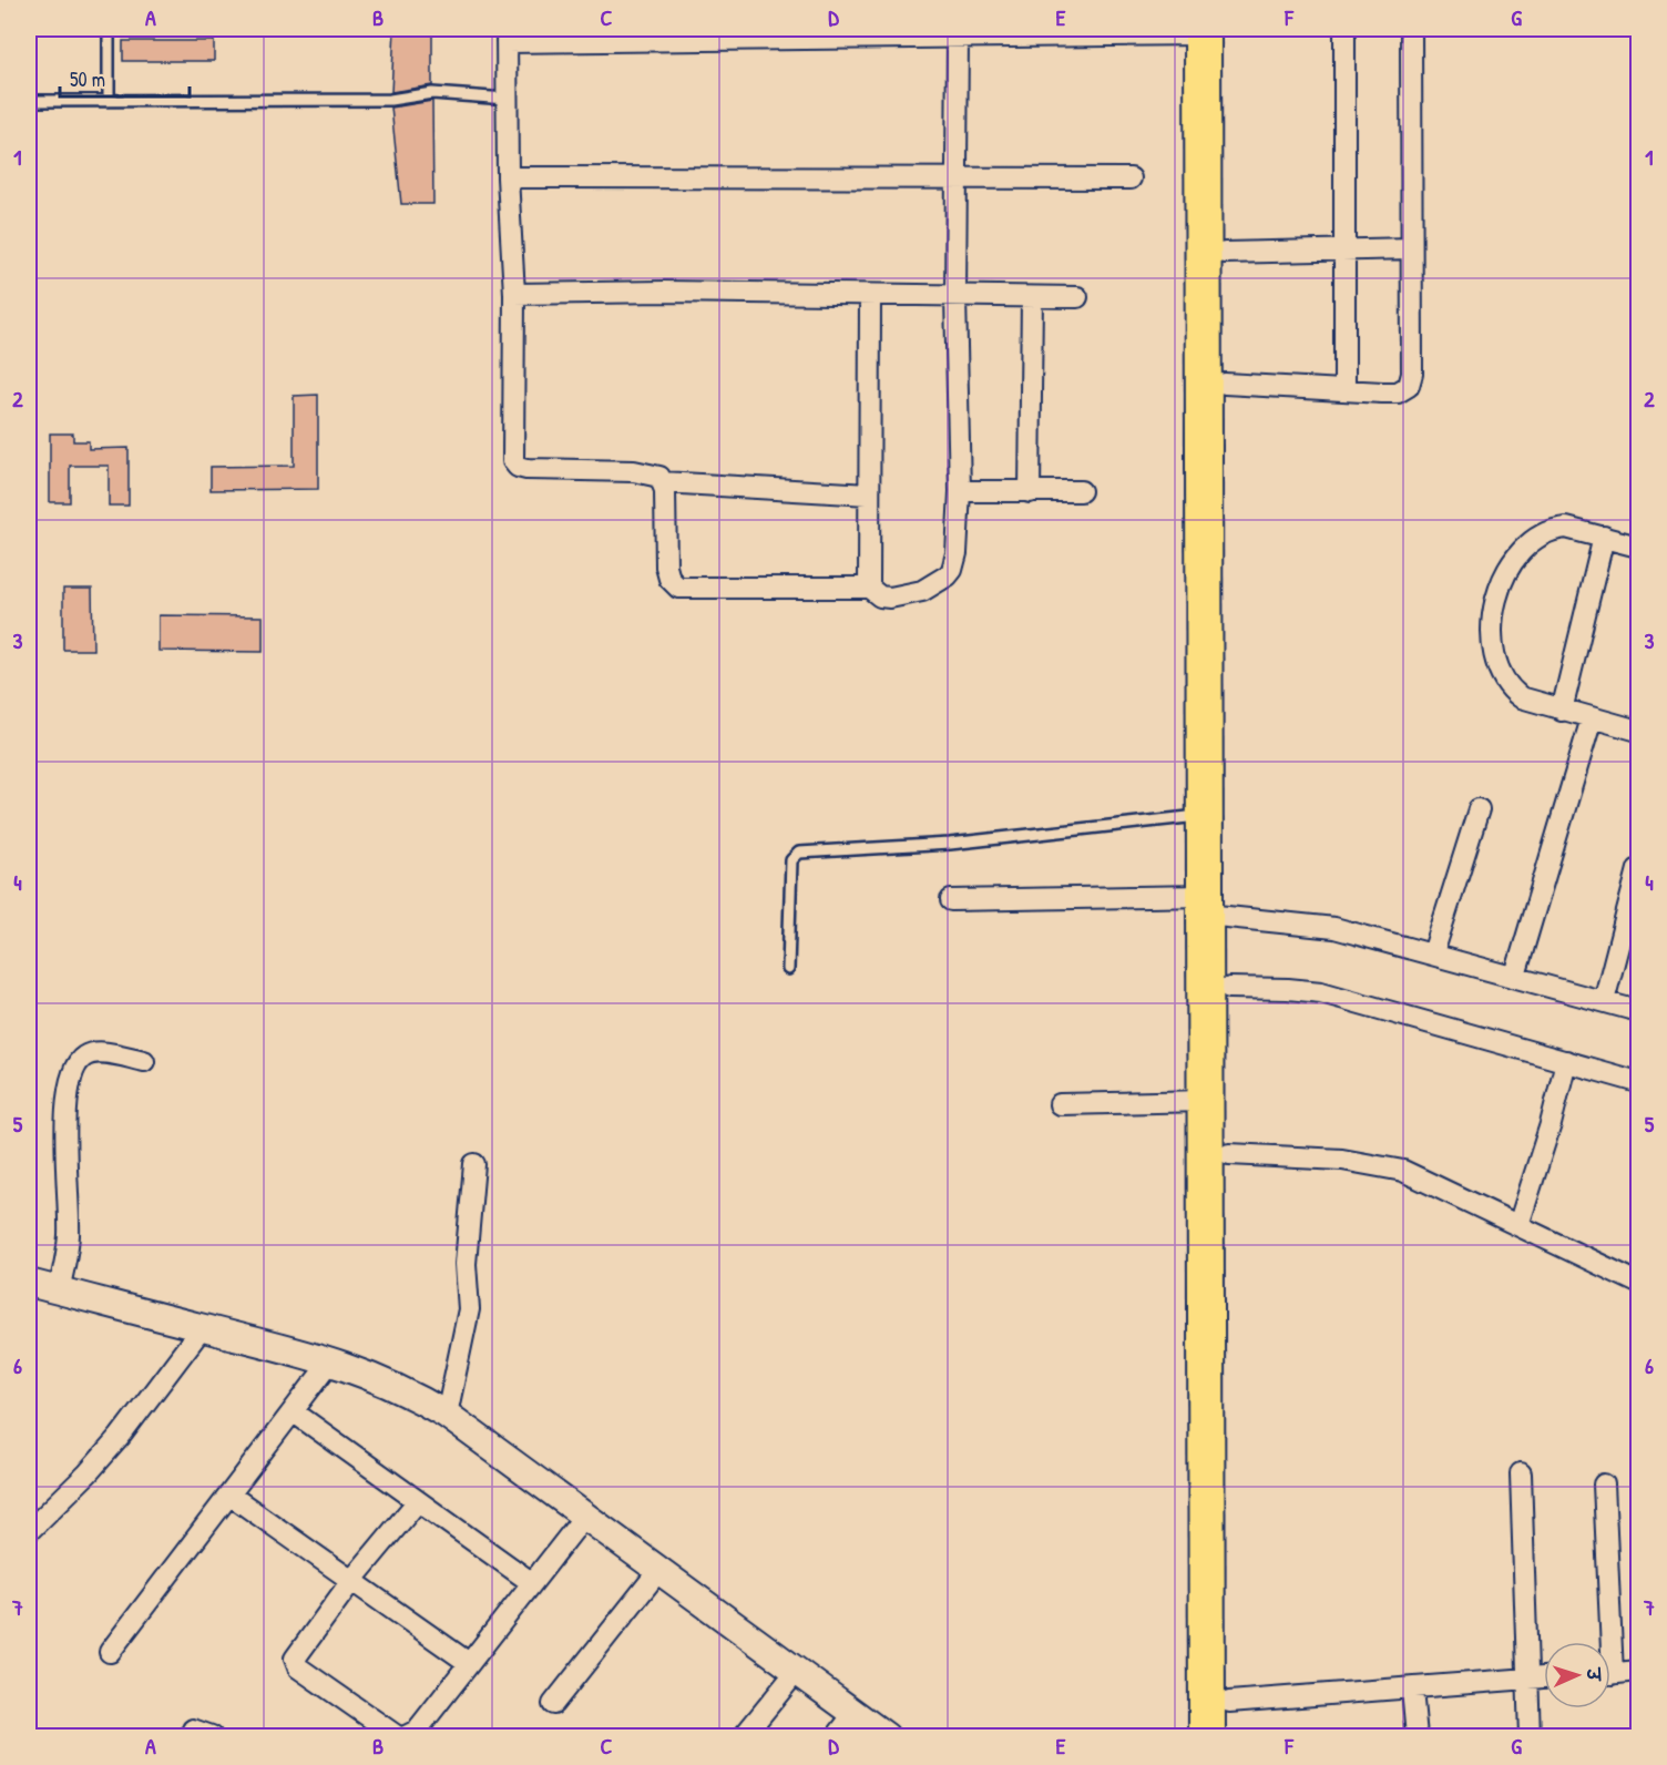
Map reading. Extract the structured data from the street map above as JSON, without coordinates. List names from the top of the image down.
{
  "scale_bar": "50 m",
  "north": "right",
  "grid": {
    "columns": [
      "A",
      "B",
      "C",
      "D",
      "E",
      "F",
      "G"
    ],
    "rows": [
      "1",
      "2",
      "3",
      "4",
      "5",
      "6",
      "7"
    ]
  }
}
